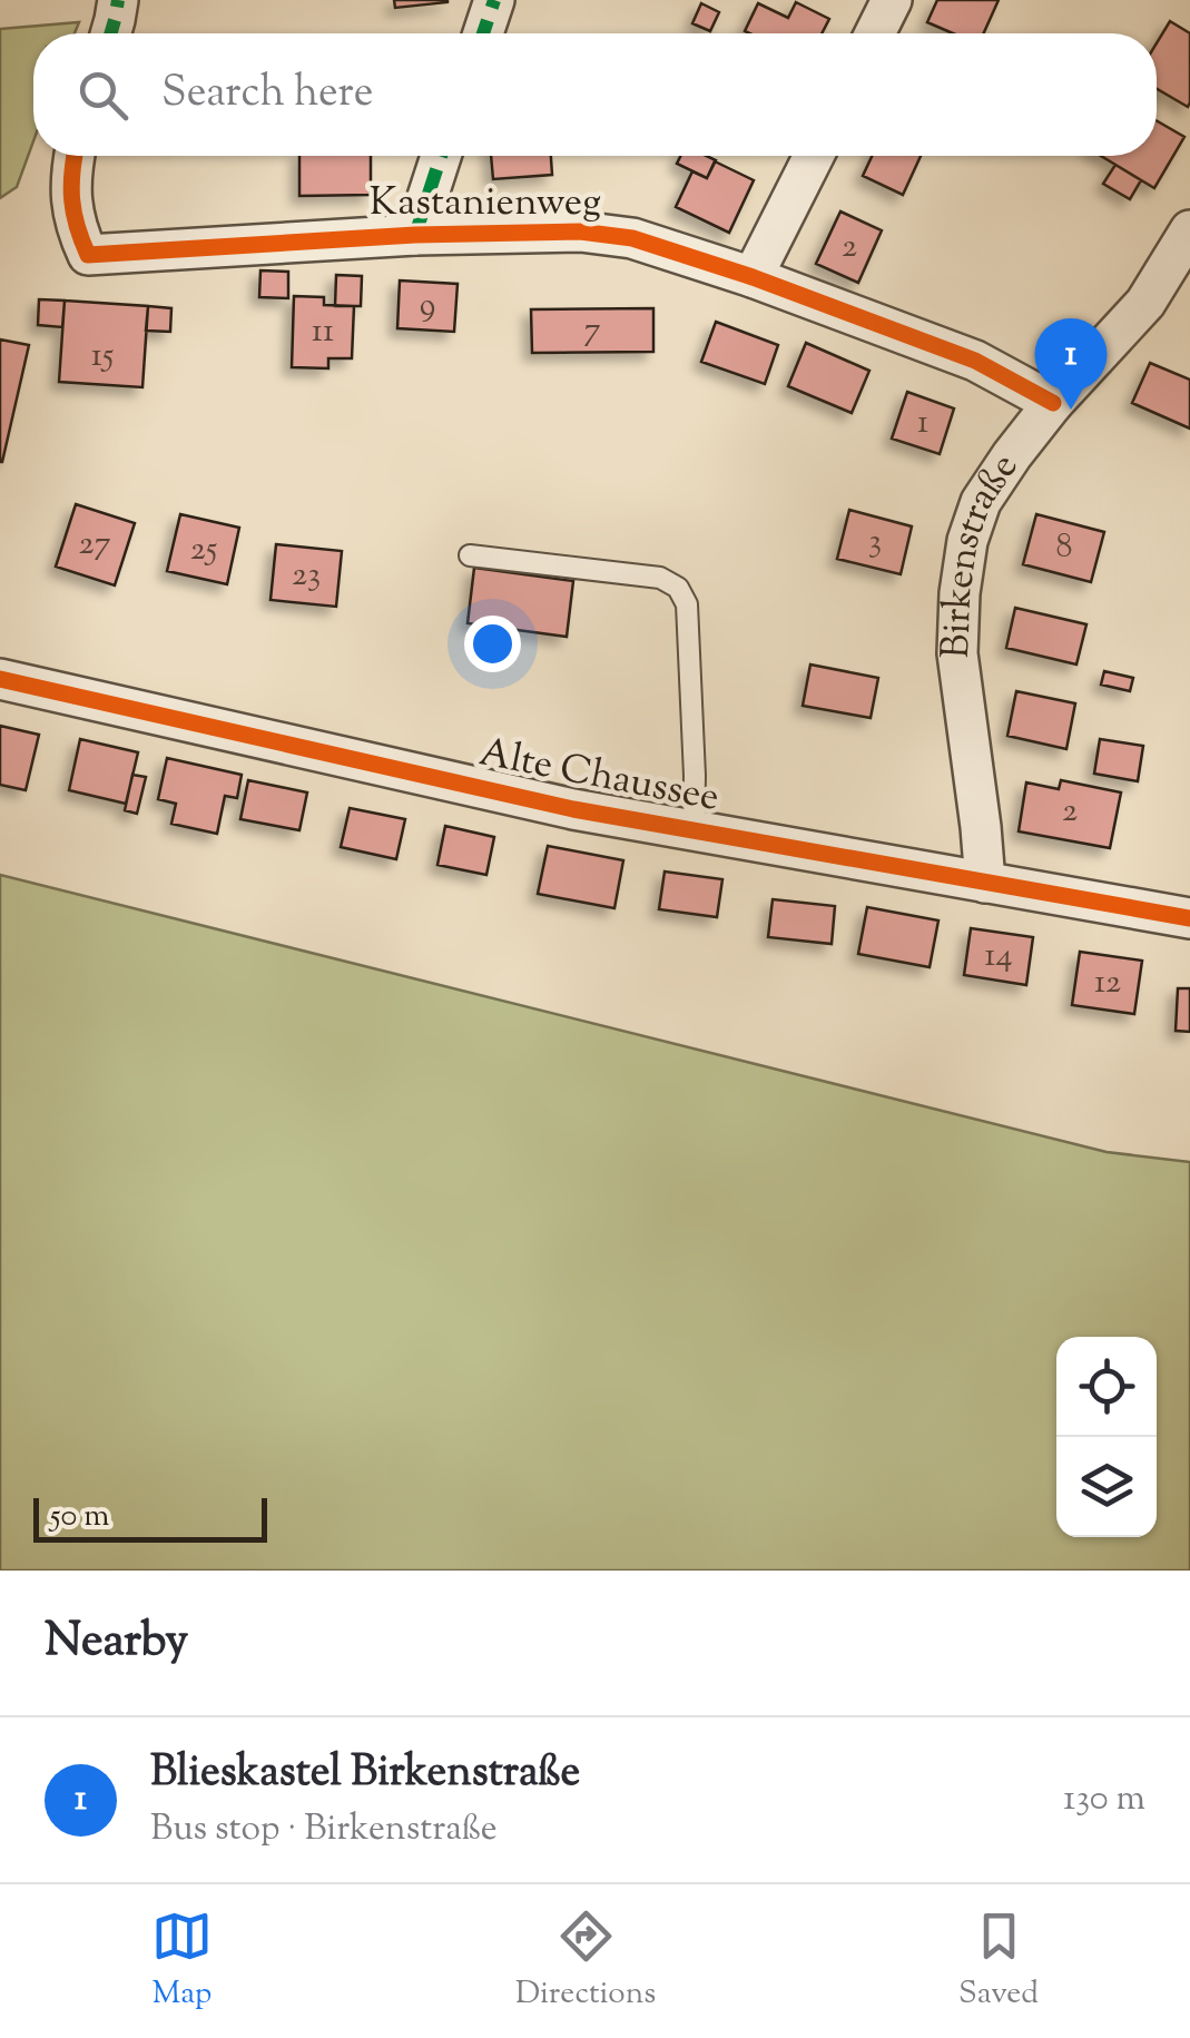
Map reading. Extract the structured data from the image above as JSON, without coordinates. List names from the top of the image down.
{
  "streets": {
    "street": ["Kastanienweg", "Birkenstraße", "Alte Chaussee"]
  },
  "crossings": [
    ["Kastanienweg", "Birkenstraße"],
    ["Birkenstraße", "Alte Chaussee"]
  ],
  "house_numbers": [
    "2",
    "9",
    "7",
    "11",
    "15",
    "1",
    "3",
    "27",
    "8",
    "25",
    "23",
    "2",
    "14",
    "12"
  ],
  "scale_bar": "50 m",
  "page": {
    "search": "Search here",
    "pins": "1",
    "scale": "50 m",
    "heading": "Nearby",
    "list": [
      {
        "mark": "1",
        "name": "Blieskastel Birkenstraße",
        "note": "Bus stop · Birkenstraße",
        "value": "130 m"
      }
    ],
    "nav": ["Map", "Directions", "Saved"]
  }
}
